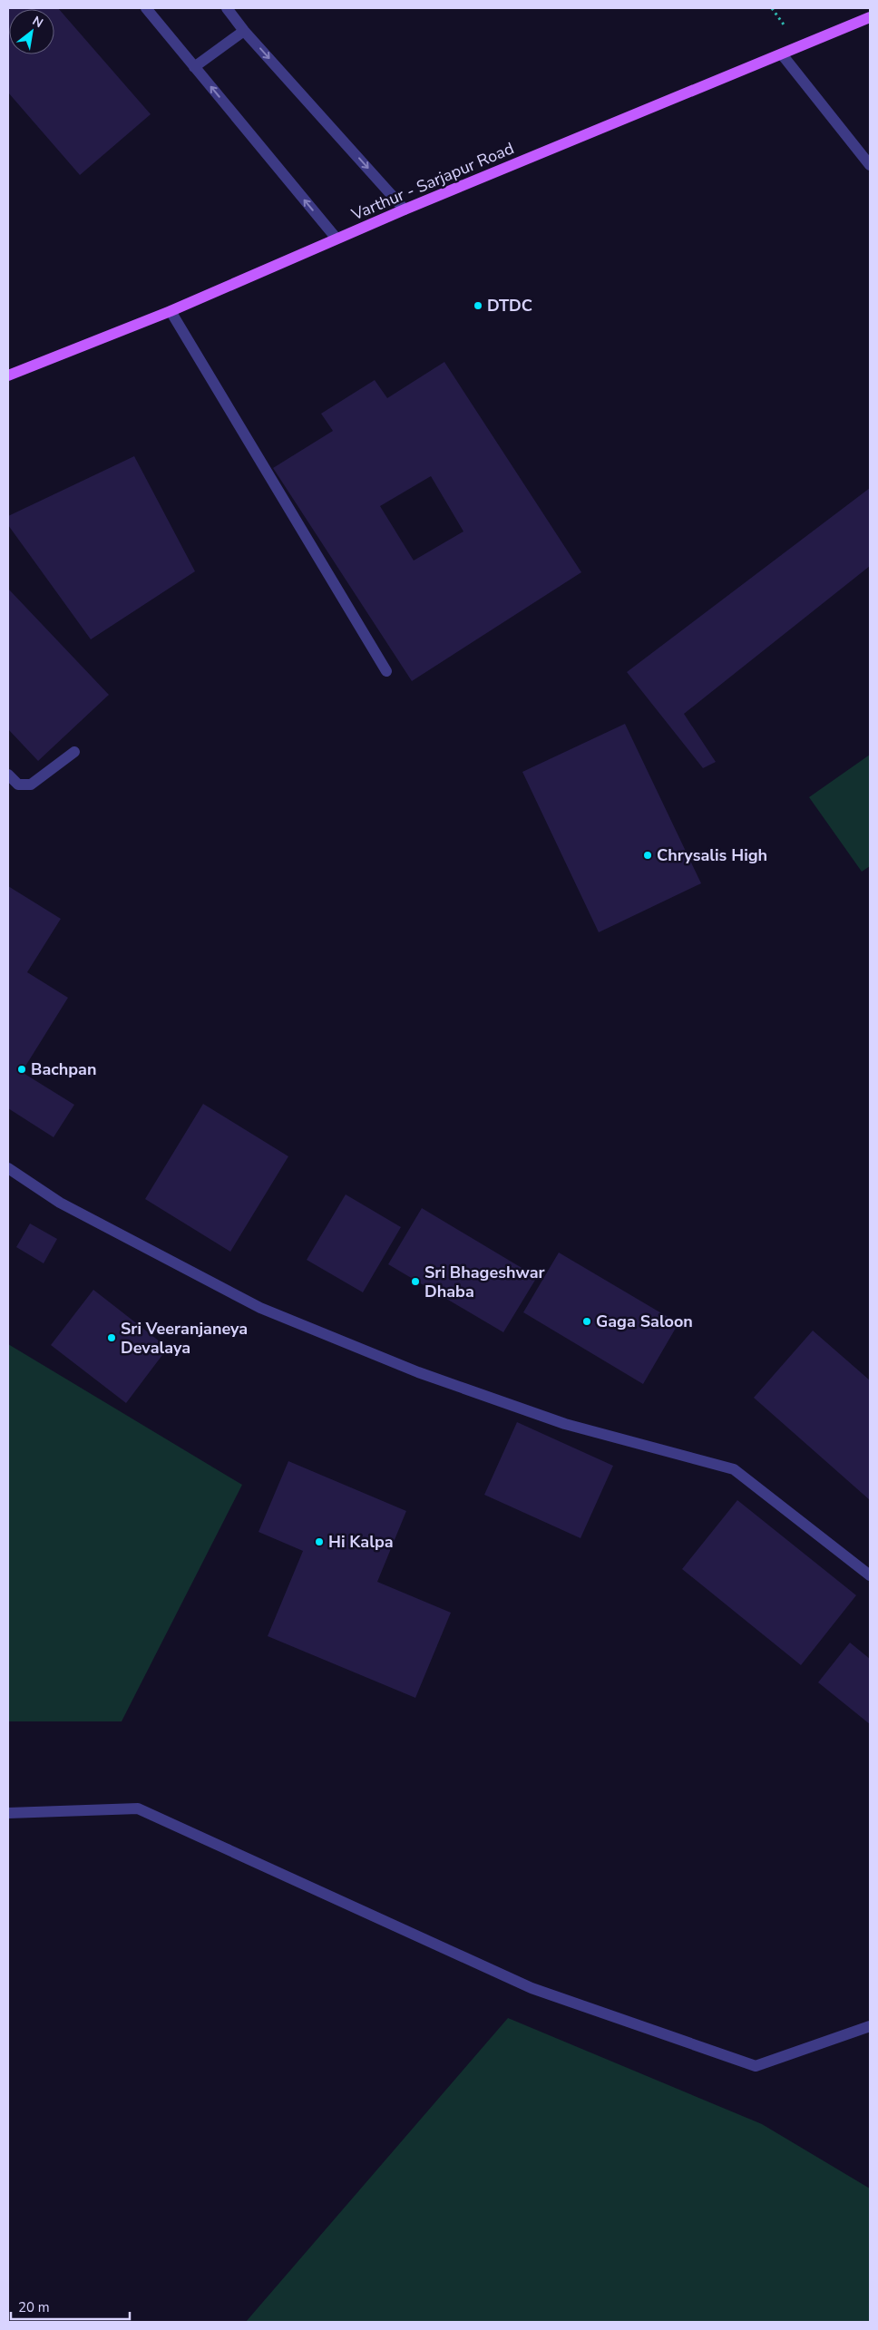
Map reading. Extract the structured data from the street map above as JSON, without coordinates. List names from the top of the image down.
{
  "streets": {
    "main road": ["Varthur - Sarjapur Road"]
  },
  "places": [
    "DTDC",
    "Chrysalis High",
    "Bachpan",
    "Sri Bhageshwar Dhaba",
    "Gaga Saloon",
    "Sri Veeranjaneya Devalaya",
    "Hi Kalpa"
  ],
  "scale_bar": "20 m",
  "north": "top right"
}
